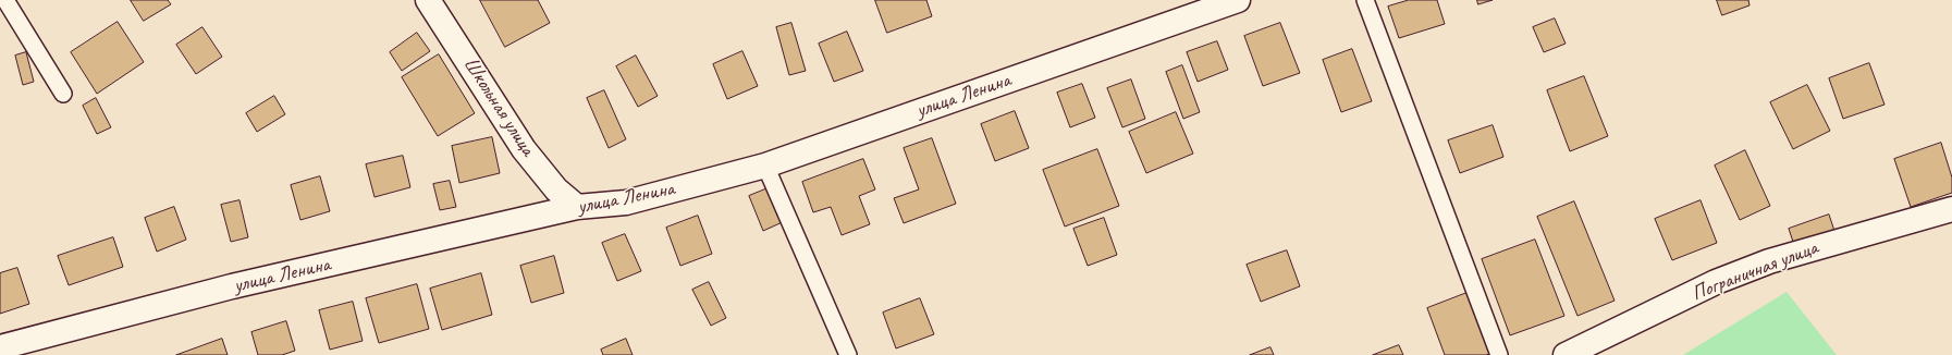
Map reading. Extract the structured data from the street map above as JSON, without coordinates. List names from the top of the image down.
{
  "streets": {
    "street": ["улица Ленина", "Школьная улица", "Пограничная улица"]
  },
  "crossings": [
    ["улица Ленина", "Школьная улица"]
  ]
}
